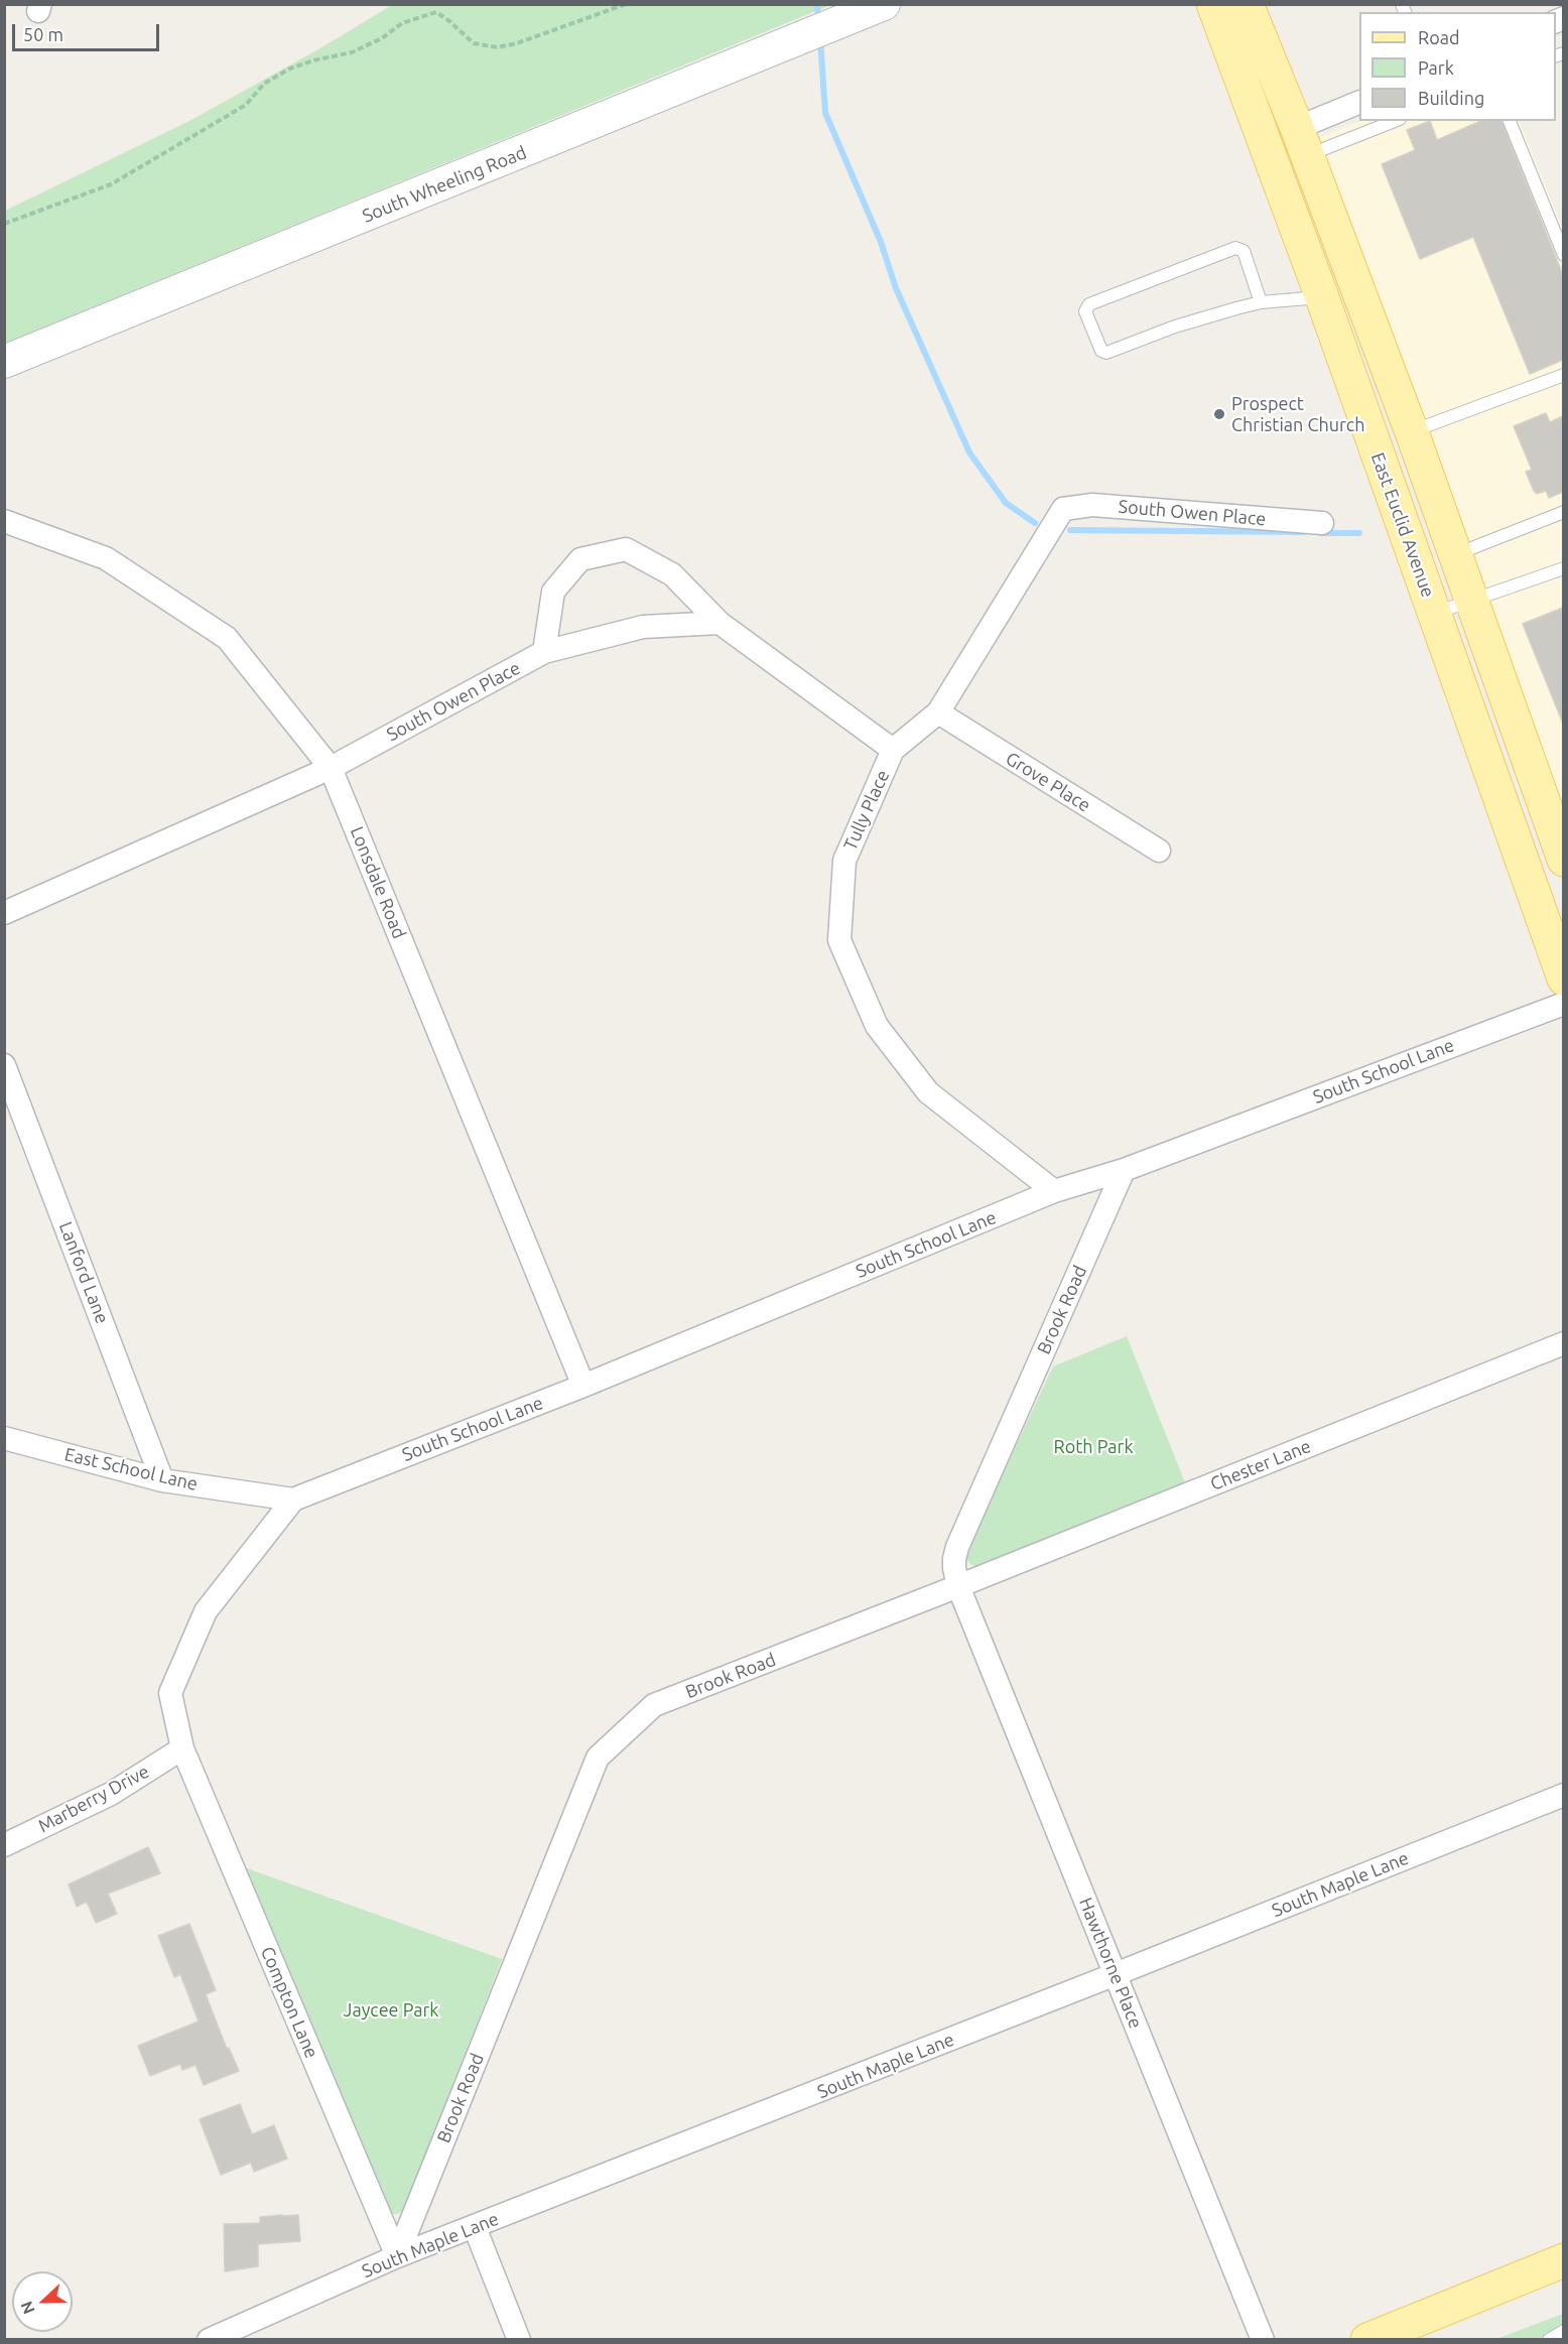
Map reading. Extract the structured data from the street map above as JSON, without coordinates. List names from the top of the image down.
{
  "streets": {
    "main road": ["East Euclid Avenue"],
    "street": [
      "South Wheeling Road",
      "South Owen Place",
      "Grove Place",
      "Tully Place",
      "Lonsdale Road",
      "South School Lane",
      "Lanford Lane",
      "Brook Road",
      "Chester Lane",
      "East School Lane",
      "Marberry Drive",
      "South Maple Lane",
      "Hawthorne Place",
      "Compton Lane"
    ]
  },
  "crossings": [
    ["South Owen Place", "Tully Place"],
    ["South Owen Place", "Lonsdale Road"],
    ["Grove Place", "Tully Place"],
    ["Tully Place", "South School Lane"],
    ["Lonsdale Road", "South School Lane"],
    ["South School Lane", "Brook Road"],
    ["South School Lane", "East School Lane"],
    ["Lanford Lane", "East School Lane"],
    ["Brook Road", "Chester Lane"],
    ["Brook Road", "South Maple Lane"],
    ["Brook Road", "Hawthorne Place"],
    ["Brook Road", "Compton Lane"],
    ["Chester Lane", "Hawthorne Place"],
    ["Marberry Drive", "Compton Lane"],
    ["South Maple Lane", "Hawthorne Place"],
    ["South Maple Lane", "Compton Lane"]
  ],
  "parks": ["Roth Park", "Jaycee Park"],
  "places": ["Prospect Christian Church"],
  "legend": ["Road", "Park", "Building"],
  "scale_bar": "50 m",
  "north": "left"
}
